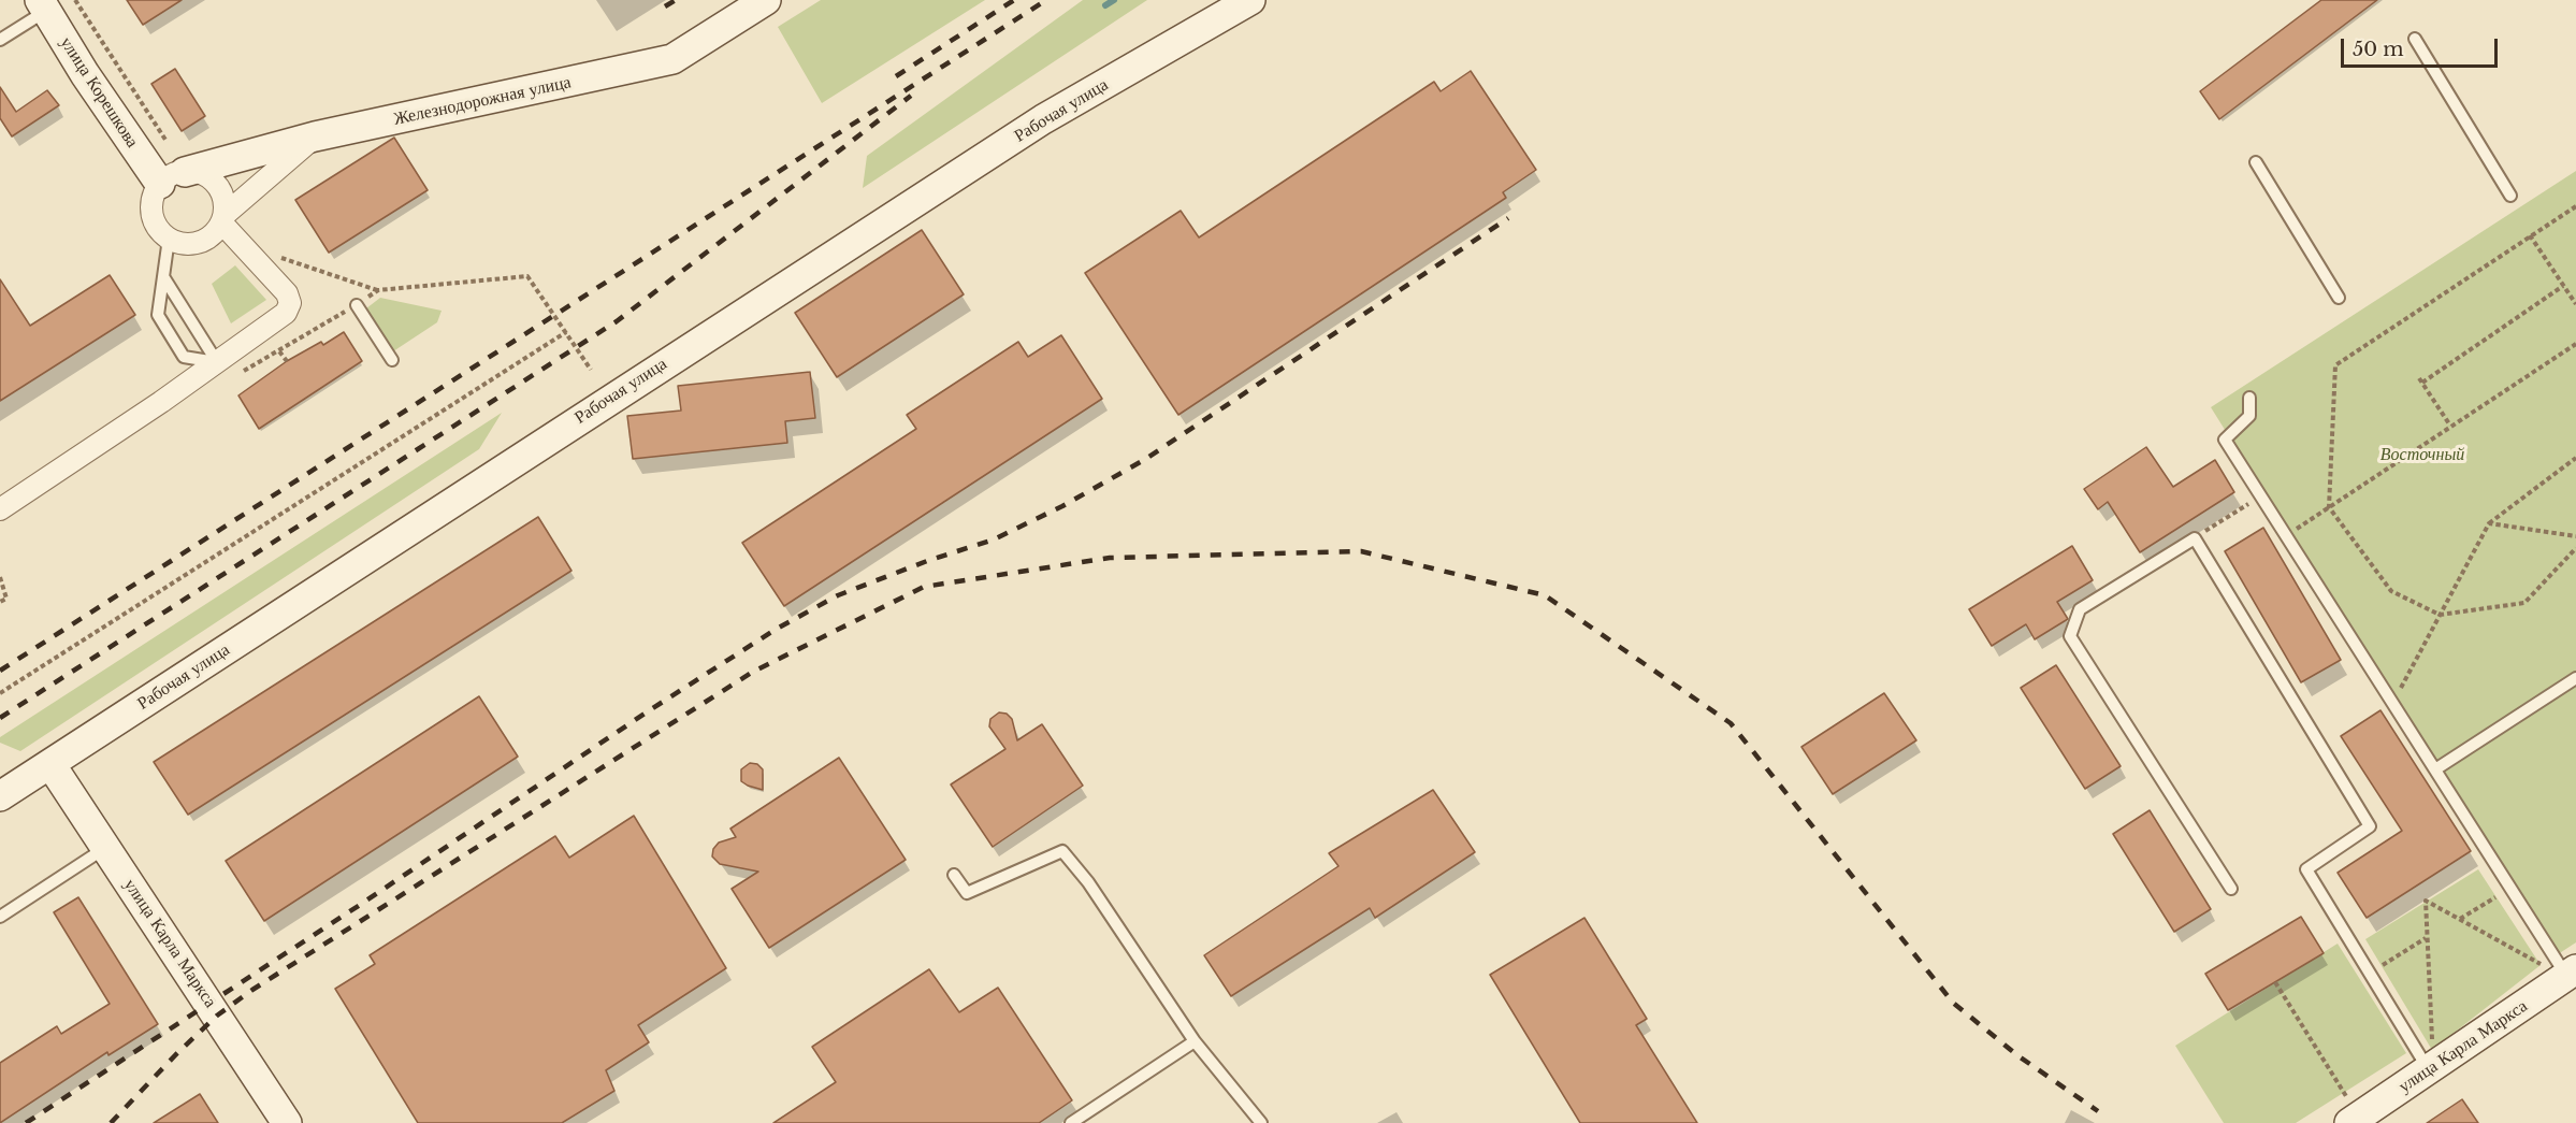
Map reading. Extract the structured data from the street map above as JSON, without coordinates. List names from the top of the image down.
{
  "streets": {
    "street": [
      "улица Корешкова",
      "Железнодорожная улица",
      "Рабочая улица",
      "улица Карла Маркса"
    ]
  },
  "crossings": [
    ["улица Корешкова", "Железнодорожная улица"],
    ["Рабочая улица", "улица Карла Маркса"]
  ],
  "parks": ["Восточный"],
  "scale_bar": "50 m"
}
